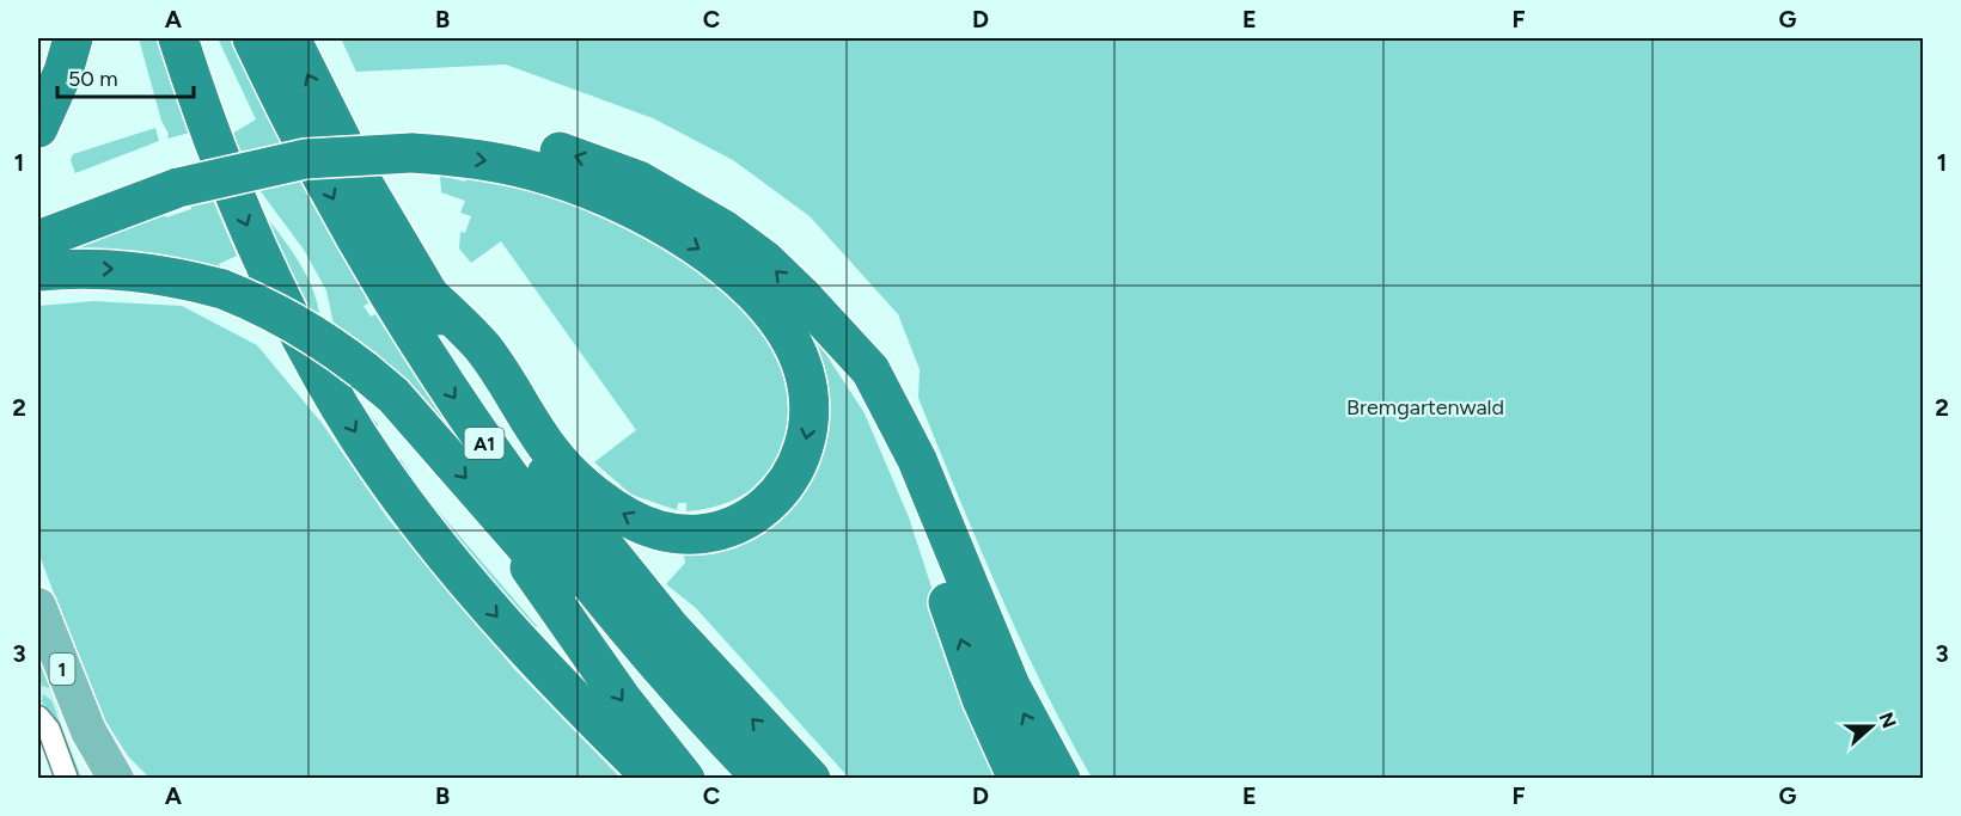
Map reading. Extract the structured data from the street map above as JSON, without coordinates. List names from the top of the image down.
{
  "streets": {
    "highway": ["A1"],
    "main road": ["1"]
  },
  "parks": ["Bremgartenwald"],
  "scale_bar": "50 m",
  "north": "right",
  "grid": {
    "columns": [
      "A",
      "B",
      "C",
      "D",
      "E",
      "F",
      "G"
    ],
    "rows": ["1", "2", "3"]
  }
}
